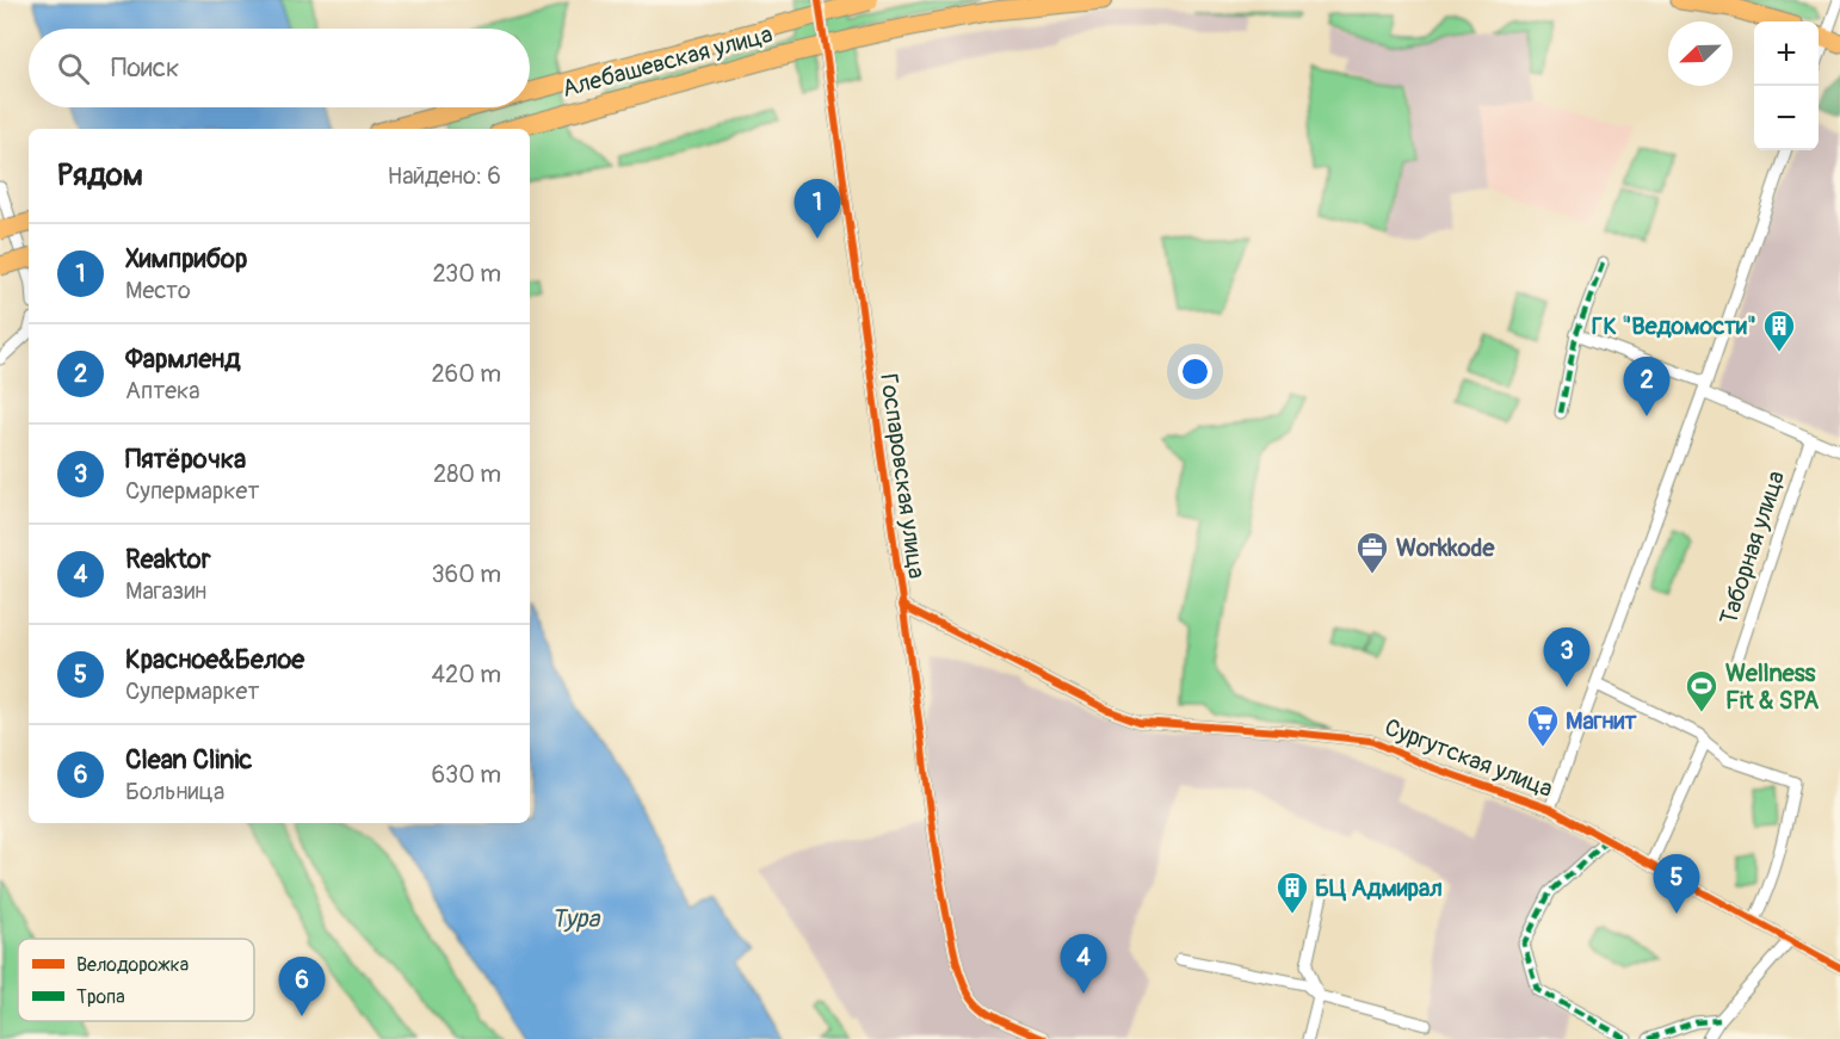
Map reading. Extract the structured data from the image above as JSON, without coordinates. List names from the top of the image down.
{
  "streets": {
    "main road": ["Алебашевская улица"],
    "street": ["Госпаровская улица", "Таборная улица", "Сургутская улица"]
  },
  "crossings": [
    ["Госпаровская улица", "Сургутская улица"]
  ],
  "water": ["Тура"],
  "places": {
    "building": ["ГК \"Ведомости\"", "БЦ Адмирал"],
    "office": ["Workkode"],
    "sports": ["Wellness Fit & SPA"],
    "supermarket": ["Магнит"]
  },
  "legend": ["Велодорожка", "Тропа"],
  "north": "bottom left",
  "page": {
    "map_buttons": ["+", "−"],
    "search": "Поиск",
    "heading": ["Рядом", "Найдено: 6"],
    "pins": [
      "1",
      "2",
      "3",
      "5",
      "4",
      "6"
    ],
    "list": [
      {
        "mark": "1",
        "name": "Химприбор",
        "note": "Место",
        "value": "230 m"
      },
      {
        "mark": "2",
        "name": "Фармленд",
        "note": "Аптека",
        "value": "260 m"
      },
      {
        "mark": "3",
        "name": "Пятёрочка",
        "note": "Супермаркет",
        "value": "280 m"
      },
      {
        "mark": "4",
        "name": "Reaktor",
        "note": "Магазин",
        "value": "360 m"
      },
      {
        "mark": "5",
        "name": "Красное&Белое",
        "note": "Супермаркет",
        "value": "420 m"
      },
      {
        "mark": "6",
        "name": "Clean Clinic",
        "note": "Больница",
        "value": "630 m"
      }
    ]
  }
}
